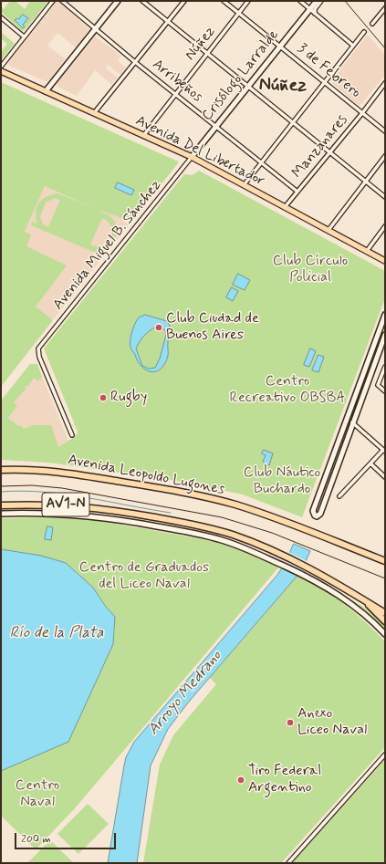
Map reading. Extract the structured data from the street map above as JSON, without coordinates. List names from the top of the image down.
{
  "streets": {
    "highway": ["Avenida Leopoldo Lugones", "AV1-N"],
    "main road": ["Avenida Del Libertador"],
    "street": [
      "Núñez",
      "3 de Febrero",
      "Crisólogo Larralde",
      "Arribeños",
      "Manzanares",
      "Avenida Miguel B. Sánchez"
    ]
  },
  "crossings": [
    ["Núñez", "3 de Febrero"],
    ["Núñez", "Arribeños"],
    ["Núñez", "Avenida Del Libertador"],
    ["3 de Febrero", "Crisólogo Larralde"],
    ["3 de Febrero", "Manzanares"],
    ["Crisólogo Larralde", "Arribeños"],
    ["Crisólogo Larralde", "Avenida Del Libertador"],
    ["Crisólogo Larralde", "Avenida Miguel B. Sánchez"],
    ["Arribeños", "Manzanares"],
    ["Manzanares", "Avenida Del Libertador"],
    ["Avenida Del Libertador", "Avenida Miguel B. Sánchez"]
  ],
  "districts": ["Núñez"],
  "water": ["Río de la Plata", "Arroyo Medrano"],
  "parks": [
    "Club Círculo Policial",
    "Centro Recreativo OBSBA",
    "Club Náutico Buchardo",
    "Centro de Graduados del Liceo Naval",
    "Centro Naval"
  ],
  "places": [
    "Club Ciudad de Buenos Aires",
    "Rugby",
    "Anexo Liceo Naval",
    "Tiro Federal Argentino"
  ],
  "scale_bar": "200 m"
}
